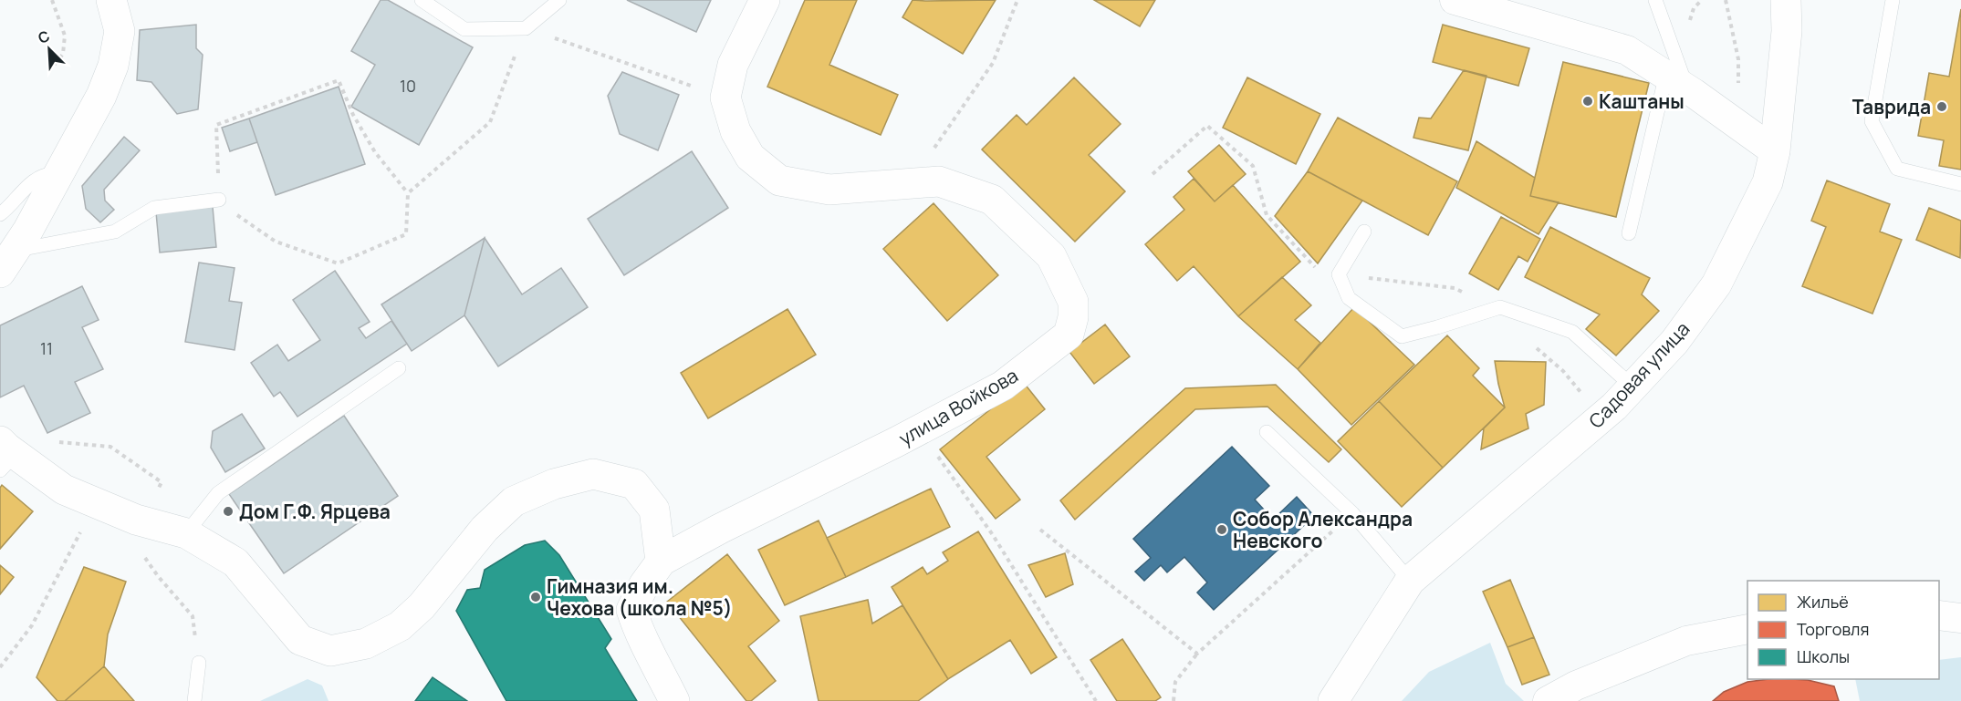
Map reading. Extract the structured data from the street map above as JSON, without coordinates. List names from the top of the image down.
{
  "streets": {
    "street": ["Садовая улица", "улица Войкова"]
  },
  "places": [
    "Каштаны",
    "Таврида",
    "Дом Г.Ф. Ярцева",
    "Собор Александра Невского",
    "Гимназия им. Чехова (школа №5)"
  ],
  "house_numbers": ["10", "11"],
  "legend": ["Жильё", "Торговля", "Школы"],
  "north": "top left"
}
